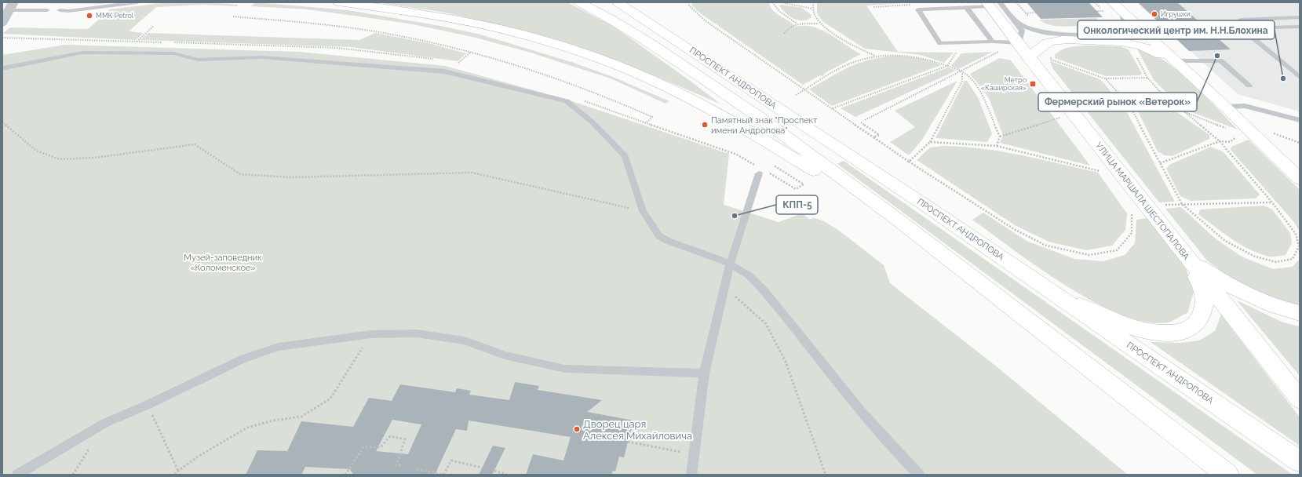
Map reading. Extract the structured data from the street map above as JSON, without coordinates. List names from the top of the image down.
{
  "streets": {
    "main road": ["ПРОСПЕКТ АНДРОПОВА", "УЛИЦА МАРШАЛА ШЕСТОПАЛОВА"]
  },
  "parks": ["Музей-заповедник «Коломенское»"],
  "places": {
    "other": [
      "Игрушки",
      "ММК Petrol",
      "Фермерский рынок «Ветерок»",
      "Онкологический центр им. Н.Н.Блохина",
      "Памятный знак \"Проспект имени Андропова\"",
      "КПП-5",
      "Дворец царя Алексея Михайловича"
    ],
    "transit": ["Метро «Каширская»"]
  }
}
